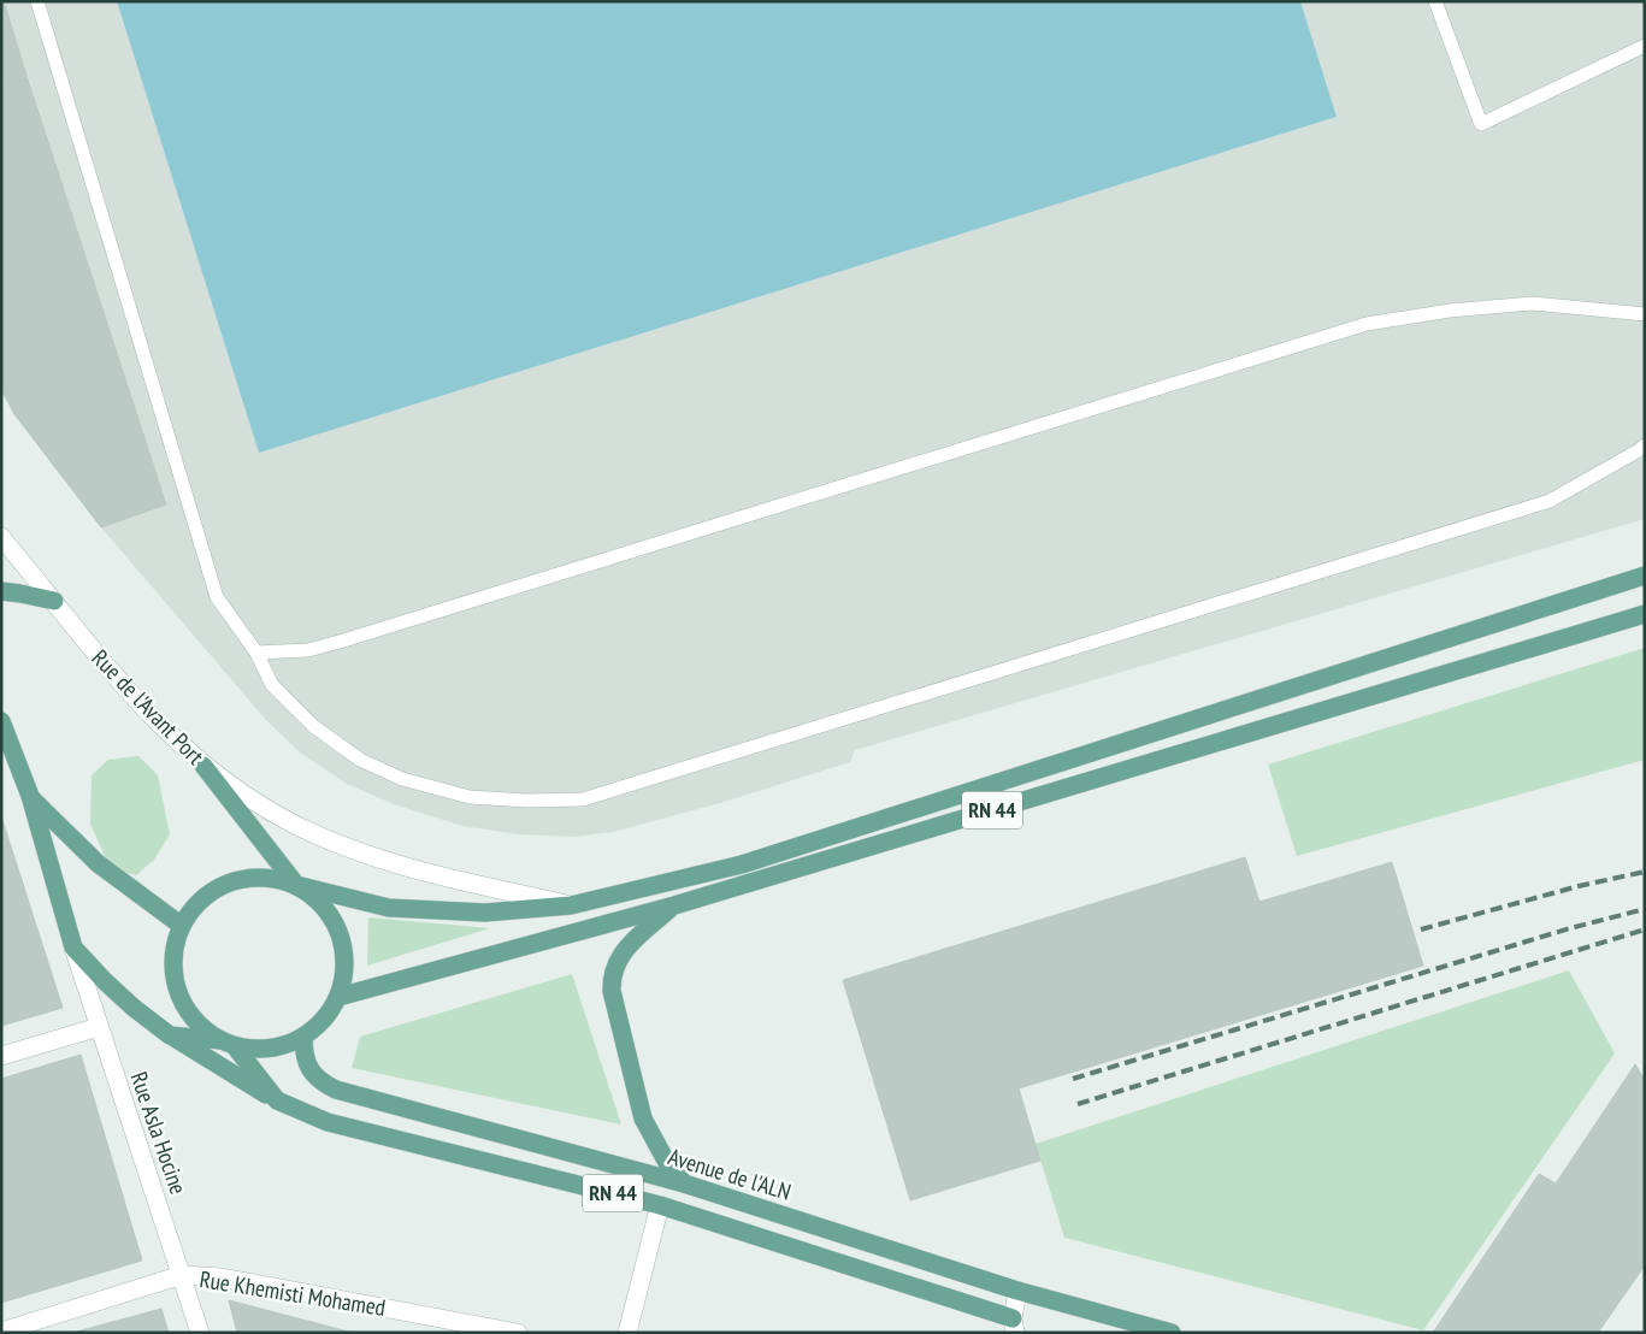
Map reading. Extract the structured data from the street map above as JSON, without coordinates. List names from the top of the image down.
{
  "streets": {
    "main road": ["RN 44", "Rue Asla Hocine", "Avenue de l'ALN"],
    "street": ["Rue de l'Avant Port", "Rue Khemisti Mohamed"]
  },
  "crossings": [
    ["RN 44", "Rue Asla Hocine"],
    ["RN 44", "Avenue de l'ALN"],
    ["Rue Asla Hocine", "Rue Khemisti Mohamed"]
  ]
}
